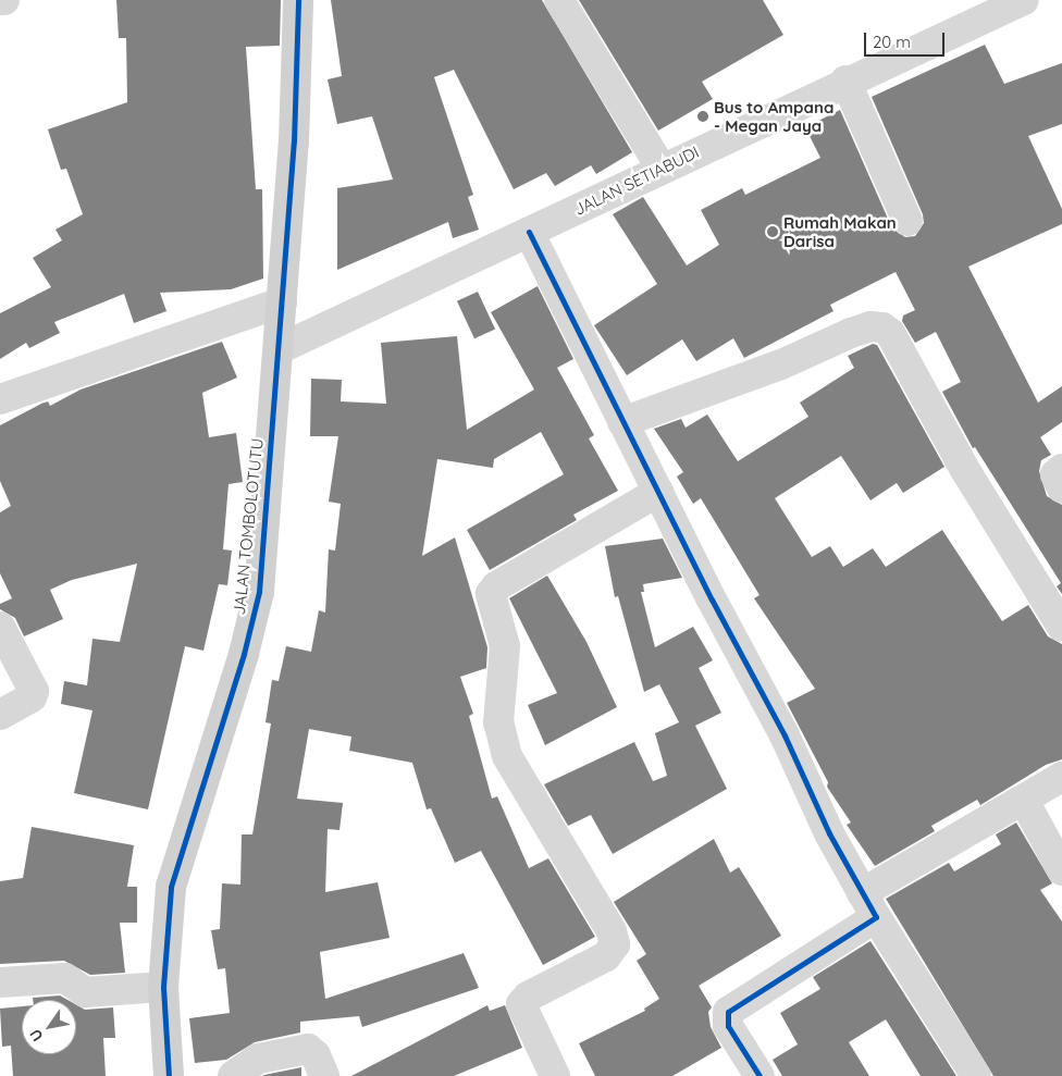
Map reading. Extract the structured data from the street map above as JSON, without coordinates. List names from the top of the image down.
{
  "streets": {
    "street": ["JALAN SETIABUDI", "JALAN TOMBOLOTUTU"]
  },
  "crossings": [
    ["JALAN SETIABUDI", "JALAN TOMBOLOTUTU"]
  ],
  "places": ["Bus to Ampana - Megan Jaya", "Rumah Makan Darisa"],
  "scale_bar": "20 m",
  "north": "bottom left"
}
